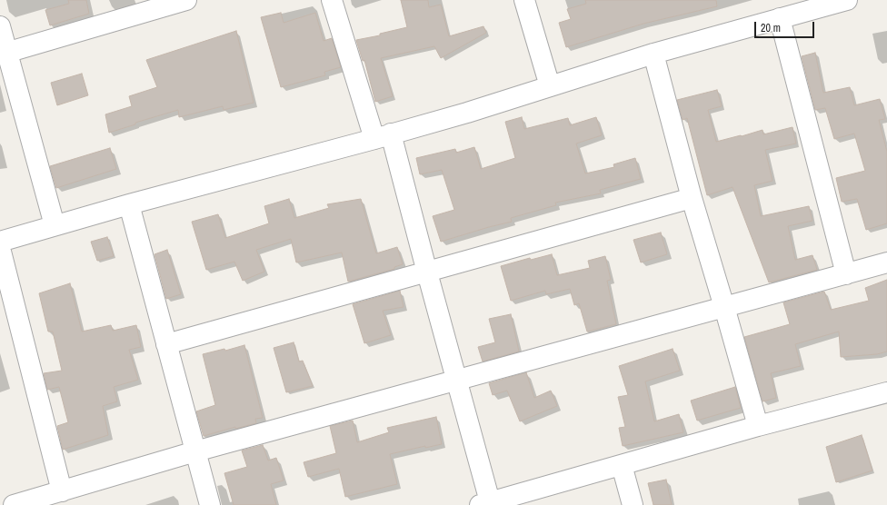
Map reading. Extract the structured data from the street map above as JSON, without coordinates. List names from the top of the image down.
{
  "scale_bar": "20 m"
}
